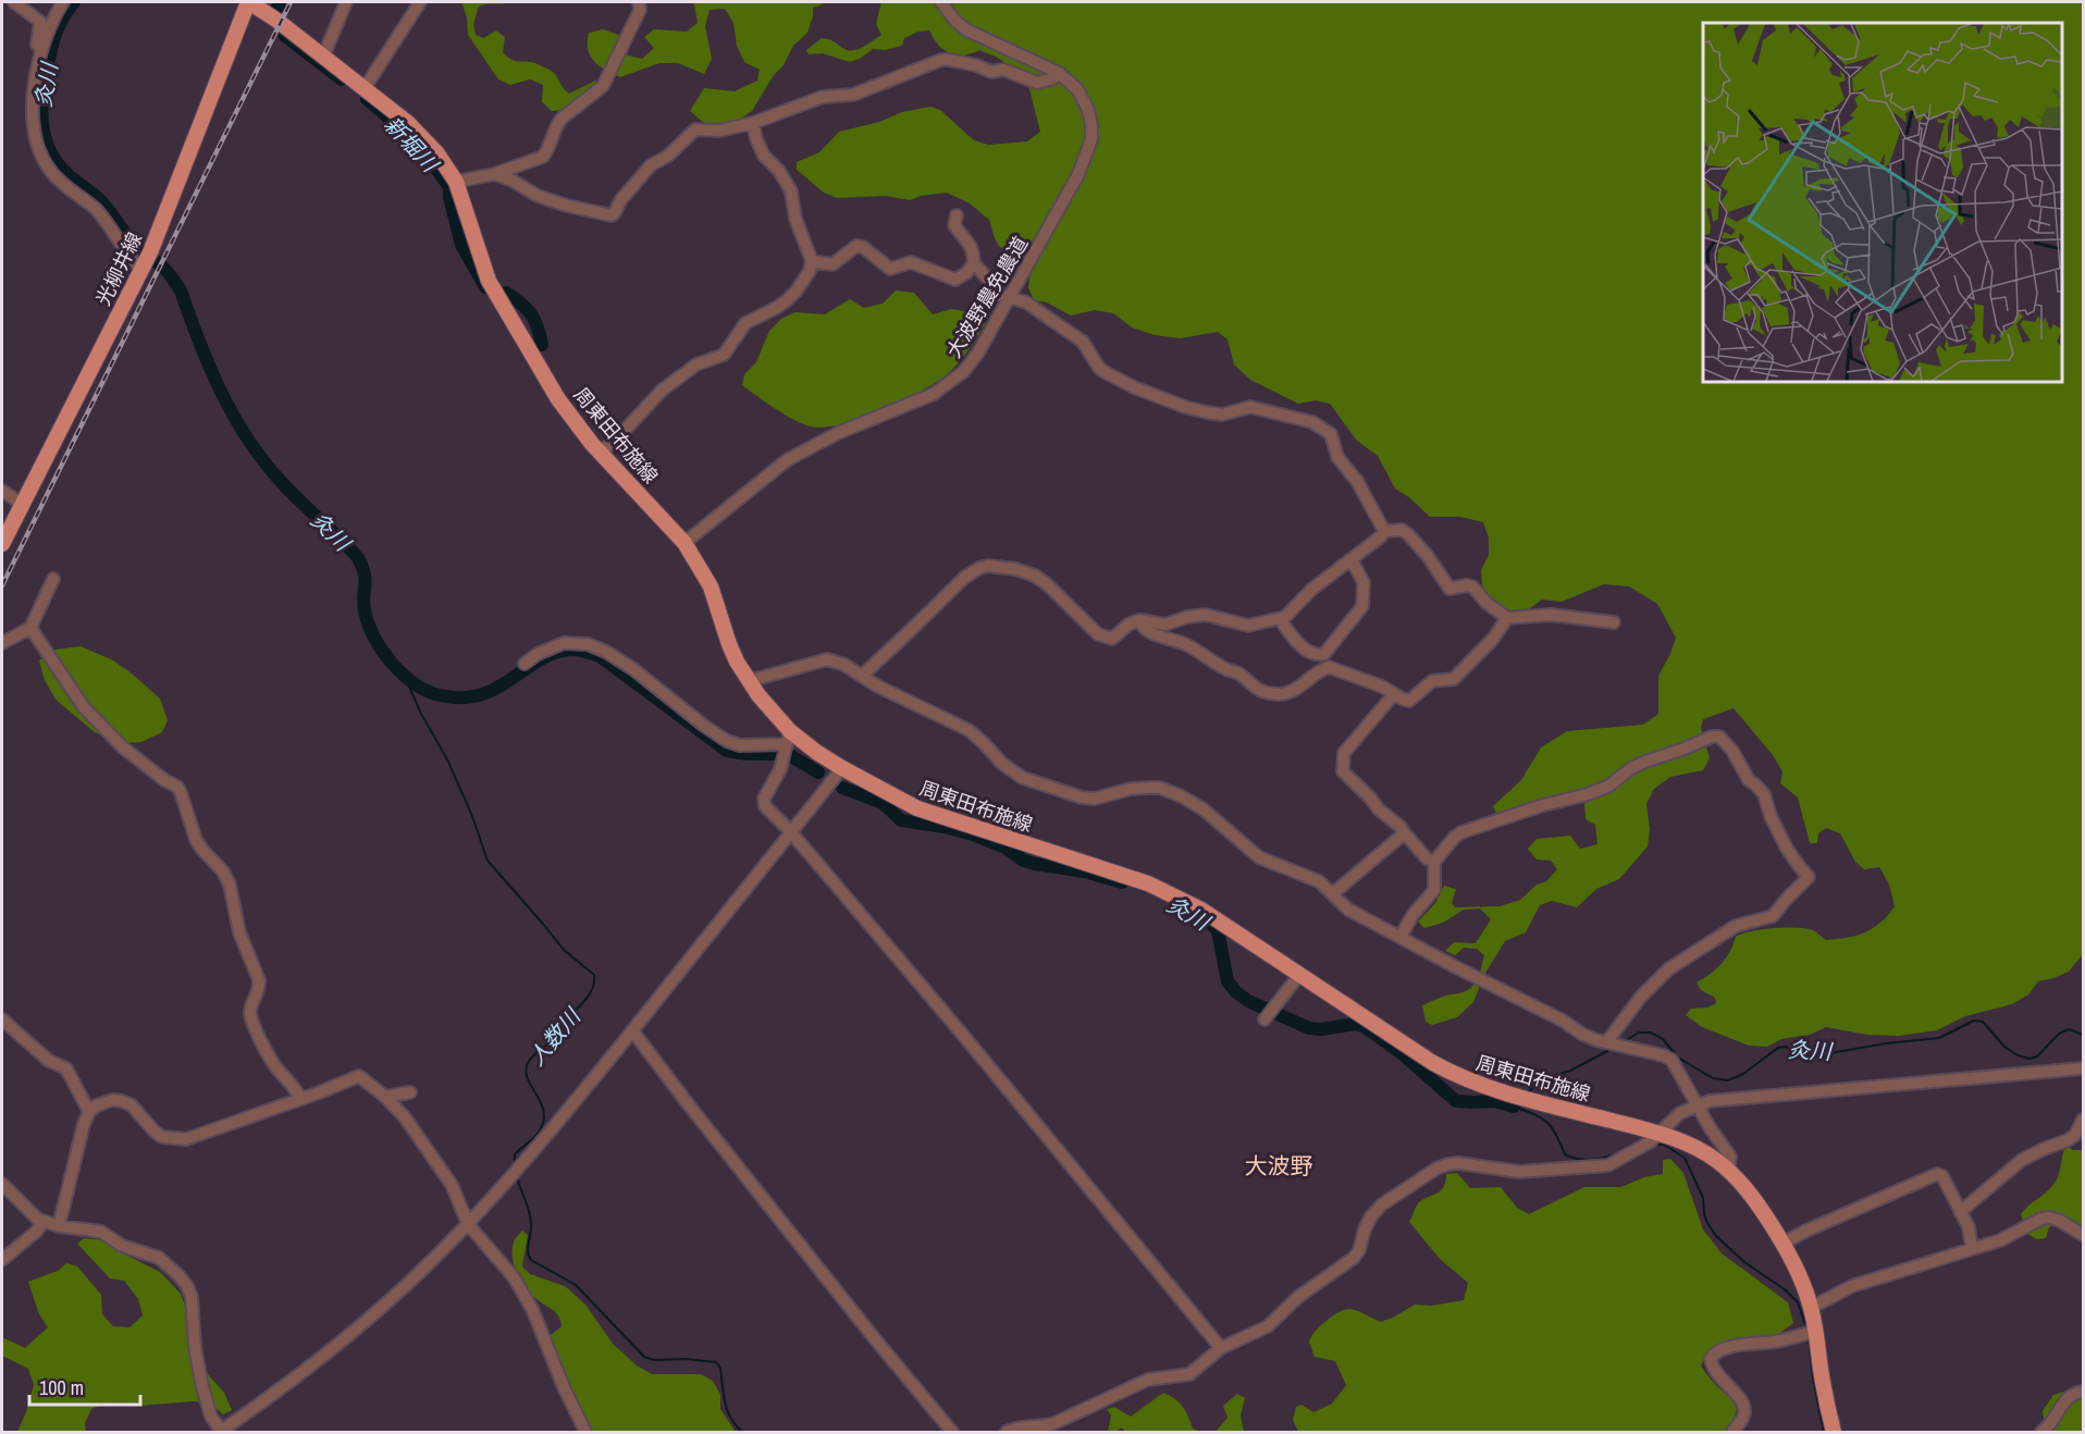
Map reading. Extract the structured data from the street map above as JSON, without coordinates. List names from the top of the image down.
{
  "streets": {
    "main road": ["光柳井線", "周東田布施線"],
    "street": ["大波野農免農道"]
  },
  "crossings": [
    ["光柳井線", "周東田布施線"],
    ["大波野農免農道", "周東田布施線"]
  ],
  "districts": ["大波野"],
  "water": ["灸川", "新堀川", "人数川"],
  "scale_bar": "100 m"
}
